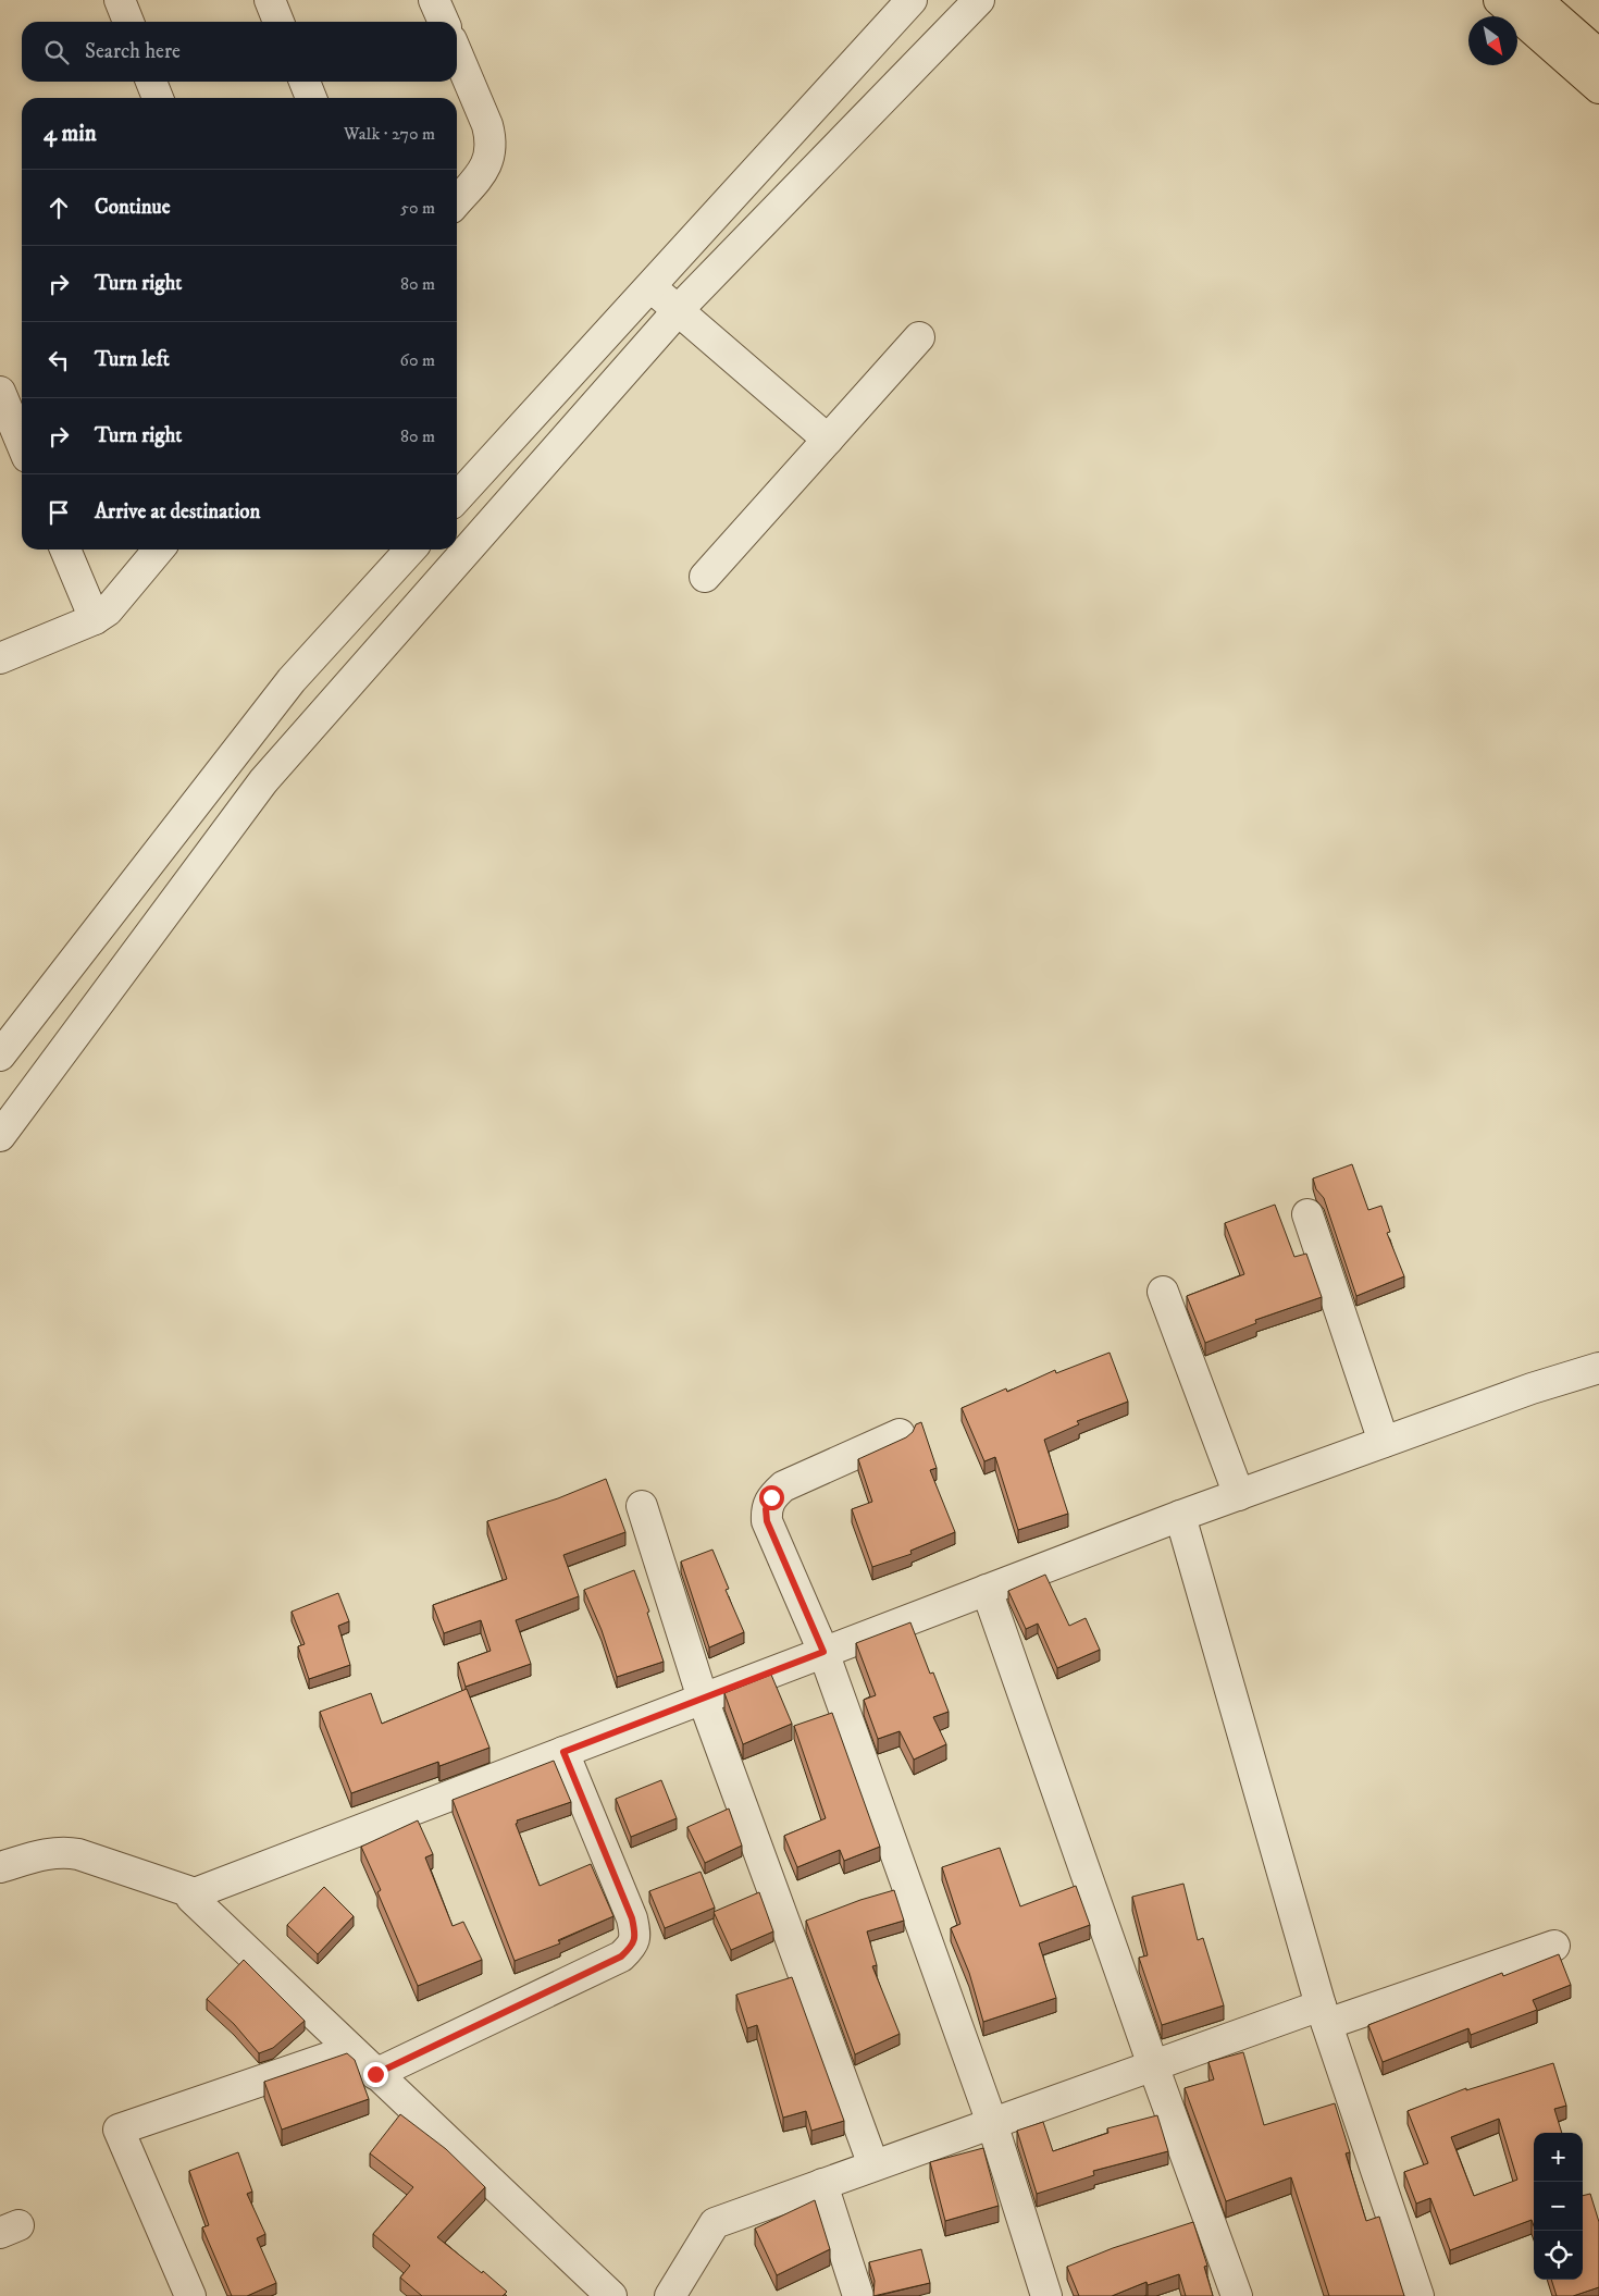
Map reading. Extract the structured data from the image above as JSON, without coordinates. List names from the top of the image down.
{
  "north": "bottom right",
  "page": {
    "search": "Search here",
    "heading": ["4 min", "Walk · 270 m"],
    "list": [
      ["Continue", "50 m"],
      ["Turn right", "80 m"],
      ["Turn left", "60 m"],
      ["Turn right", "80 m"],
      "Arrive at destination"
    ],
    "map_buttons": ["+", "−"]
  }
}
